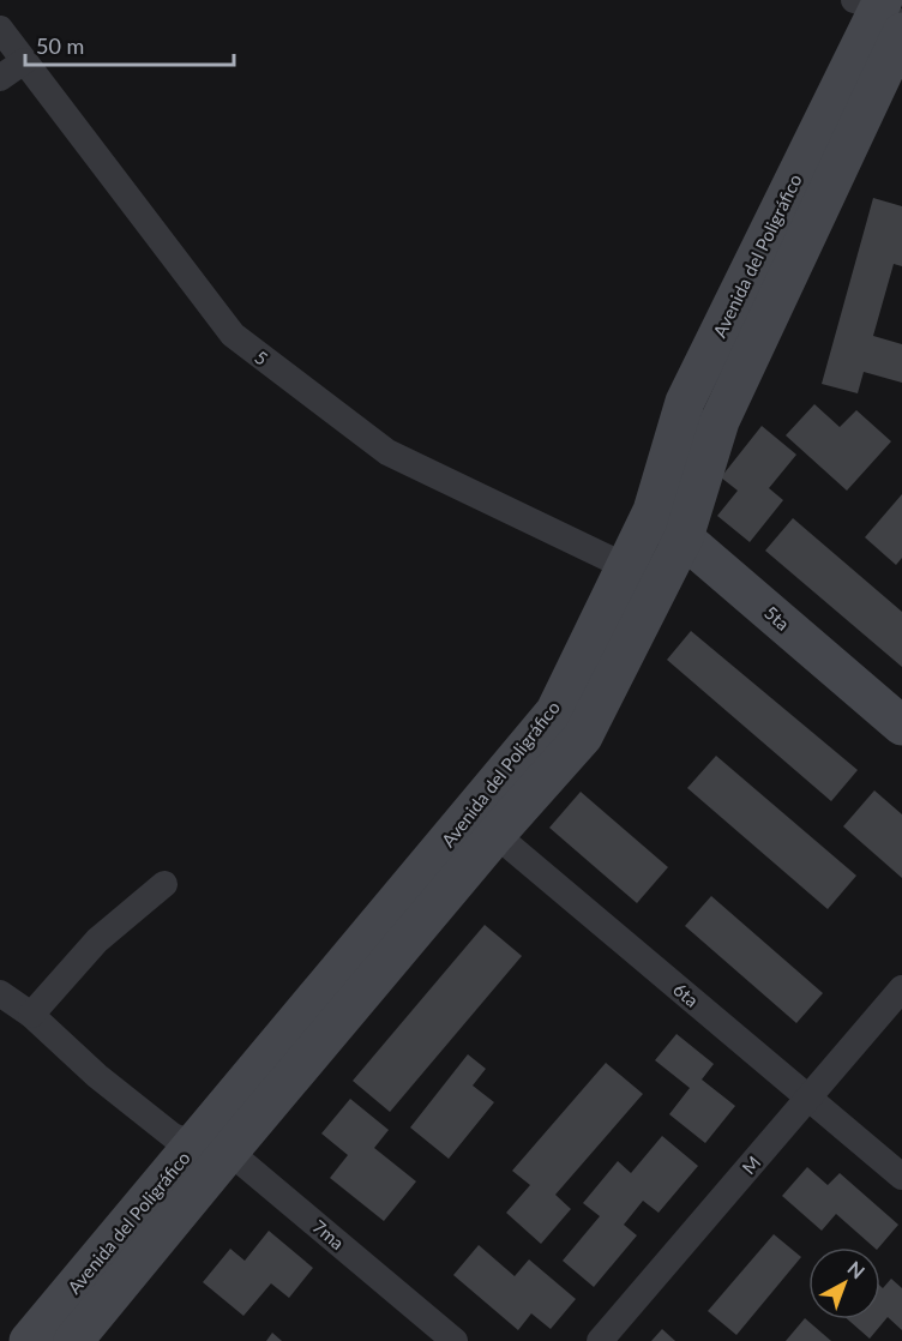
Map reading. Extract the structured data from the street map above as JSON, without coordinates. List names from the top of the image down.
{
  "streets": {
    "street": [
      "Avenida del Poligráfico",
      "5",
      "5ta",
      "6ta",
      "M",
      "7ma"
    ]
  },
  "crossings": [
    ["Avenida del Poligráfico", "5"],
    ["Avenida del Poligráfico", "5ta"],
    ["Avenida del Poligráfico", "6ta"],
    ["Avenida del Poligráfico", "7ma"],
    ["6ta", "M"]
  ],
  "scale_bar": "50 m",
  "north": "top right"
}
